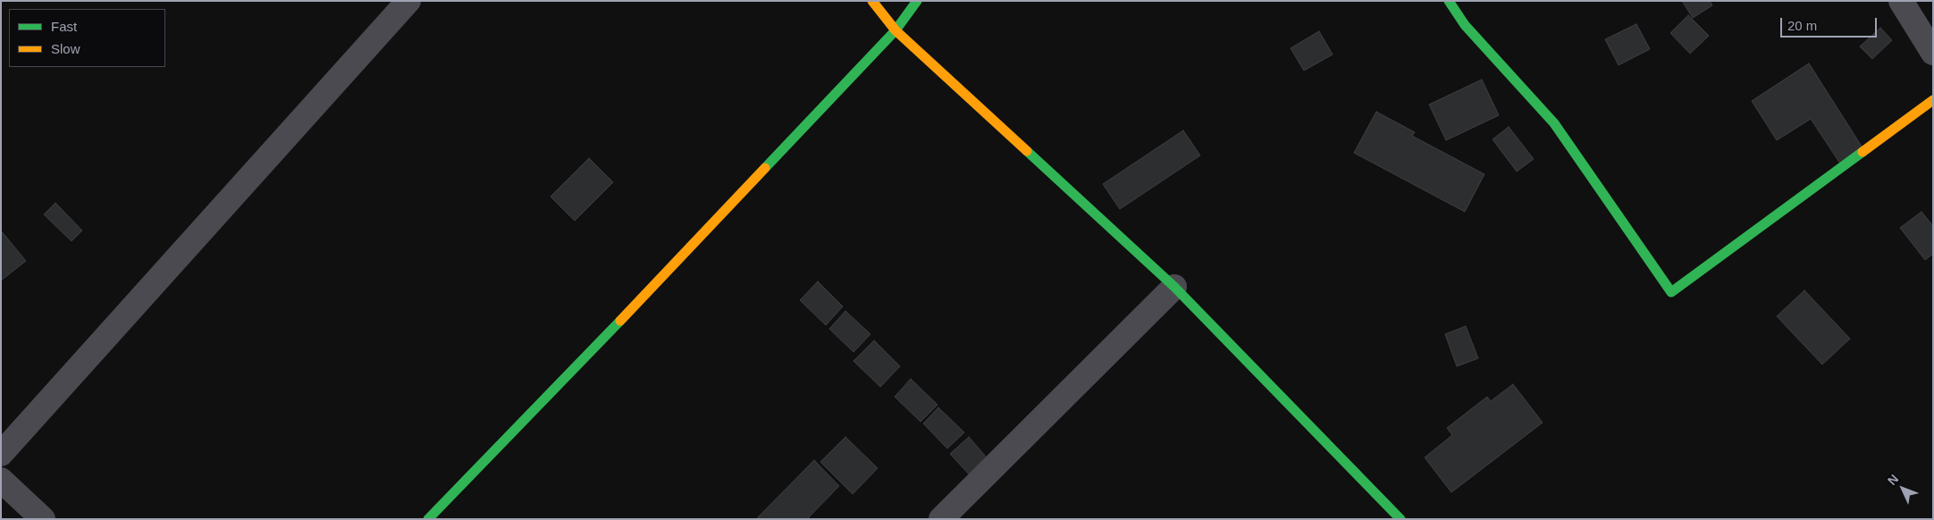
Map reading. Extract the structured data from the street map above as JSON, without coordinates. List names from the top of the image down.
{
  "legend": ["Fast", "Slow"],
  "scale_bar": "20 m",
  "north": "top left"
}
